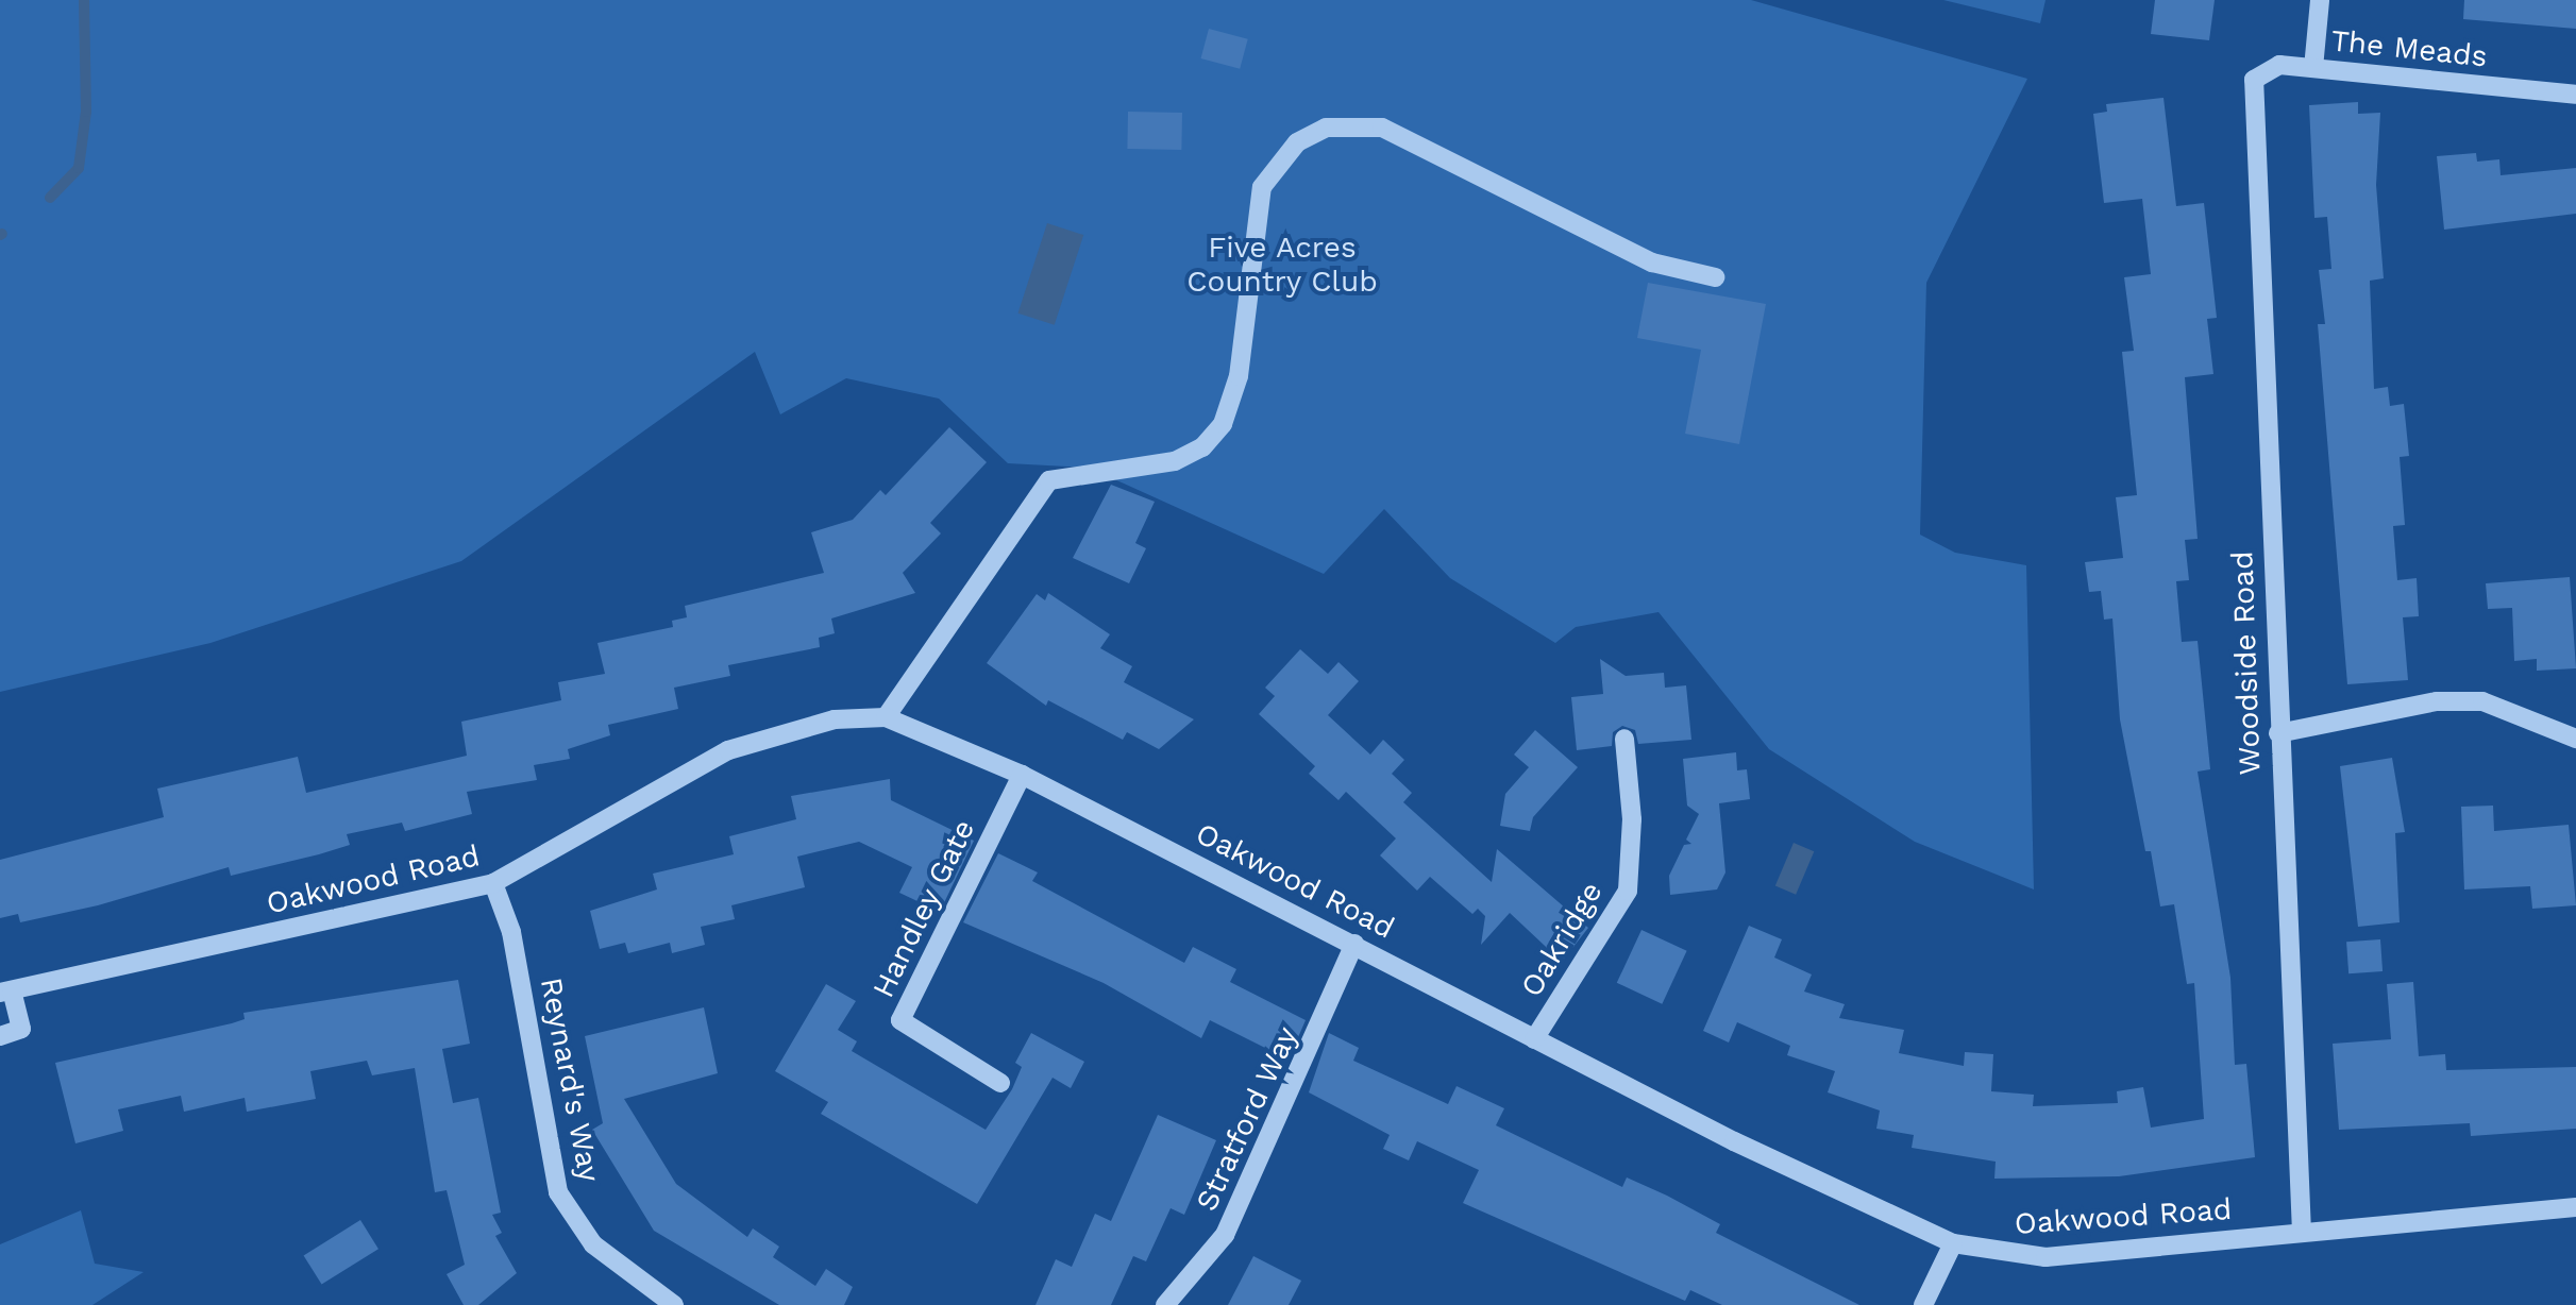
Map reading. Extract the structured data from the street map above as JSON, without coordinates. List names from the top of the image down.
{
  "streets": {
    "street": [
      "The Meads",
      "Woodside Road",
      "Oakwood Road",
      "Handley Gate",
      "Oakridge",
      "Reynard's Way",
      "Stratford Way"
    ]
  },
  "crossings": [
    ["The Meads", "Woodside Road"],
    ["Woodside Road", "Oakwood Road"],
    ["Oakwood Road", "Handley Gate"],
    ["Oakwood Road", "Oakridge"],
    ["Oakwood Road", "Reynard's Way"],
    ["Oakwood Road", "Stratford Way"]
  ],
  "parks": ["Five Acres Country Club"]
}
